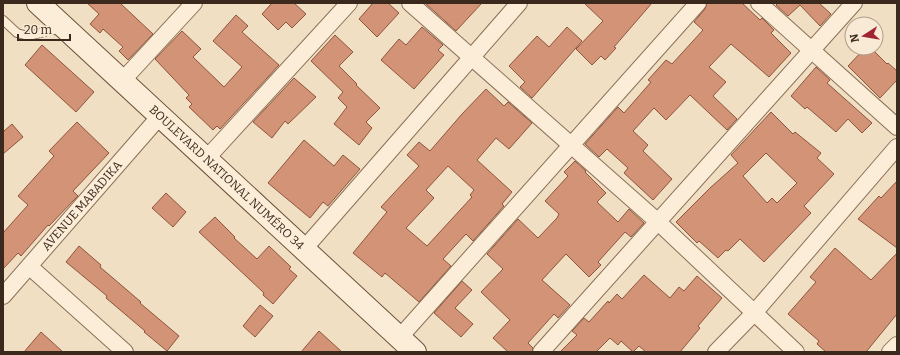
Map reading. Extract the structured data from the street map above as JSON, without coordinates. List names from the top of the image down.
{
  "streets": {
    "main road": ["BOULEVARD NATIONAL NUMÉRO 34"],
    "street": ["AVENUE MABADIKA"]
  },
  "crossings": [
    ["BOULEVARD NATIONAL NUMÉRO 34", "AVENUE MABADIKA"]
  ],
  "scale_bar": "20 m",
  "north": "left"
}
